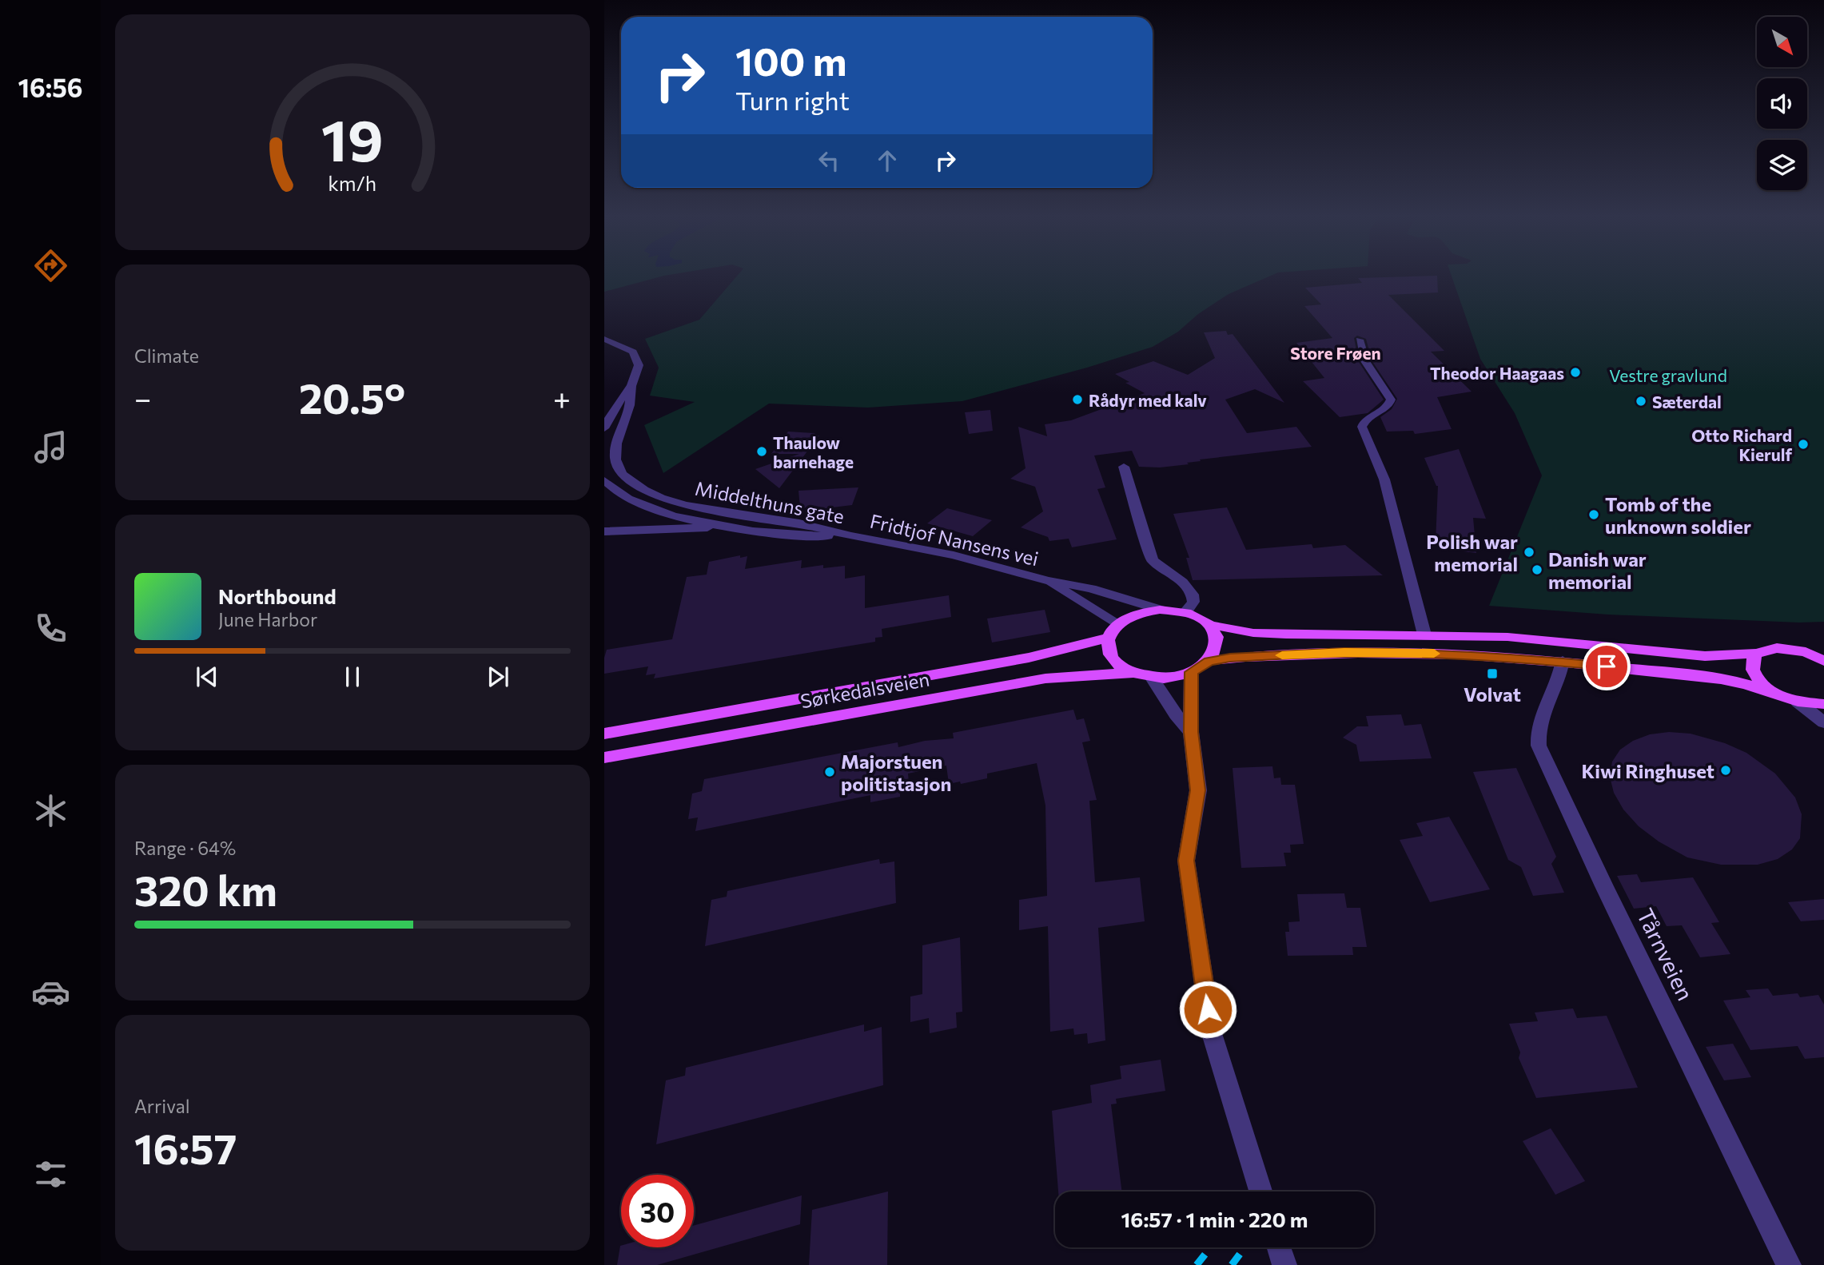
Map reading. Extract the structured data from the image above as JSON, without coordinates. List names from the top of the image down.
{
  "streets": {
    "main road": ["Sørkedalsveien"],
    "street": ["Middelthuns gate", "Fridtjof Nansens vei", "Tårnveien"]
  },
  "crossings": [
    ["Middelthuns gate", "Fridtjof Nansens vei"],
    ["Fridtjof Nansens vei", "Sørkedalsveien"]
  ],
  "districts": ["Store Frøen"],
  "parks": ["Vestre gravlund"],
  "places": {
    "other": [
      "Theodor Haagaas",
      "Rådyr med kalv",
      "Sæterdal",
      "Otto Richard Kierulf",
      "Thaulow barnehage",
      "Tomb of the unknown soldier",
      "Polish war memorial",
      "Danish war memorial",
      "Kiwi Ringhuset",
      "Majorstuen politistasjon"
    ],
    "transit": ["Volvat"]
  },
  "north": "bottom right",
  "page": {
    "tabs": "16:56",
    "turn": ["100 m", "Turn right"],
    "tile": [
      "Climate",
      ["Range · 64%", "320 km"],
      ["Arrival", "16:57"]
    ],
    "heat": ["−", "20.5°", "+"],
    "song": ["Northbound", "June Harbor"],
    "limit": "30",
    "trip": "16:57 · 1 min · 220 m",
    "gauge": ["19", "km/h"]
  }
}
